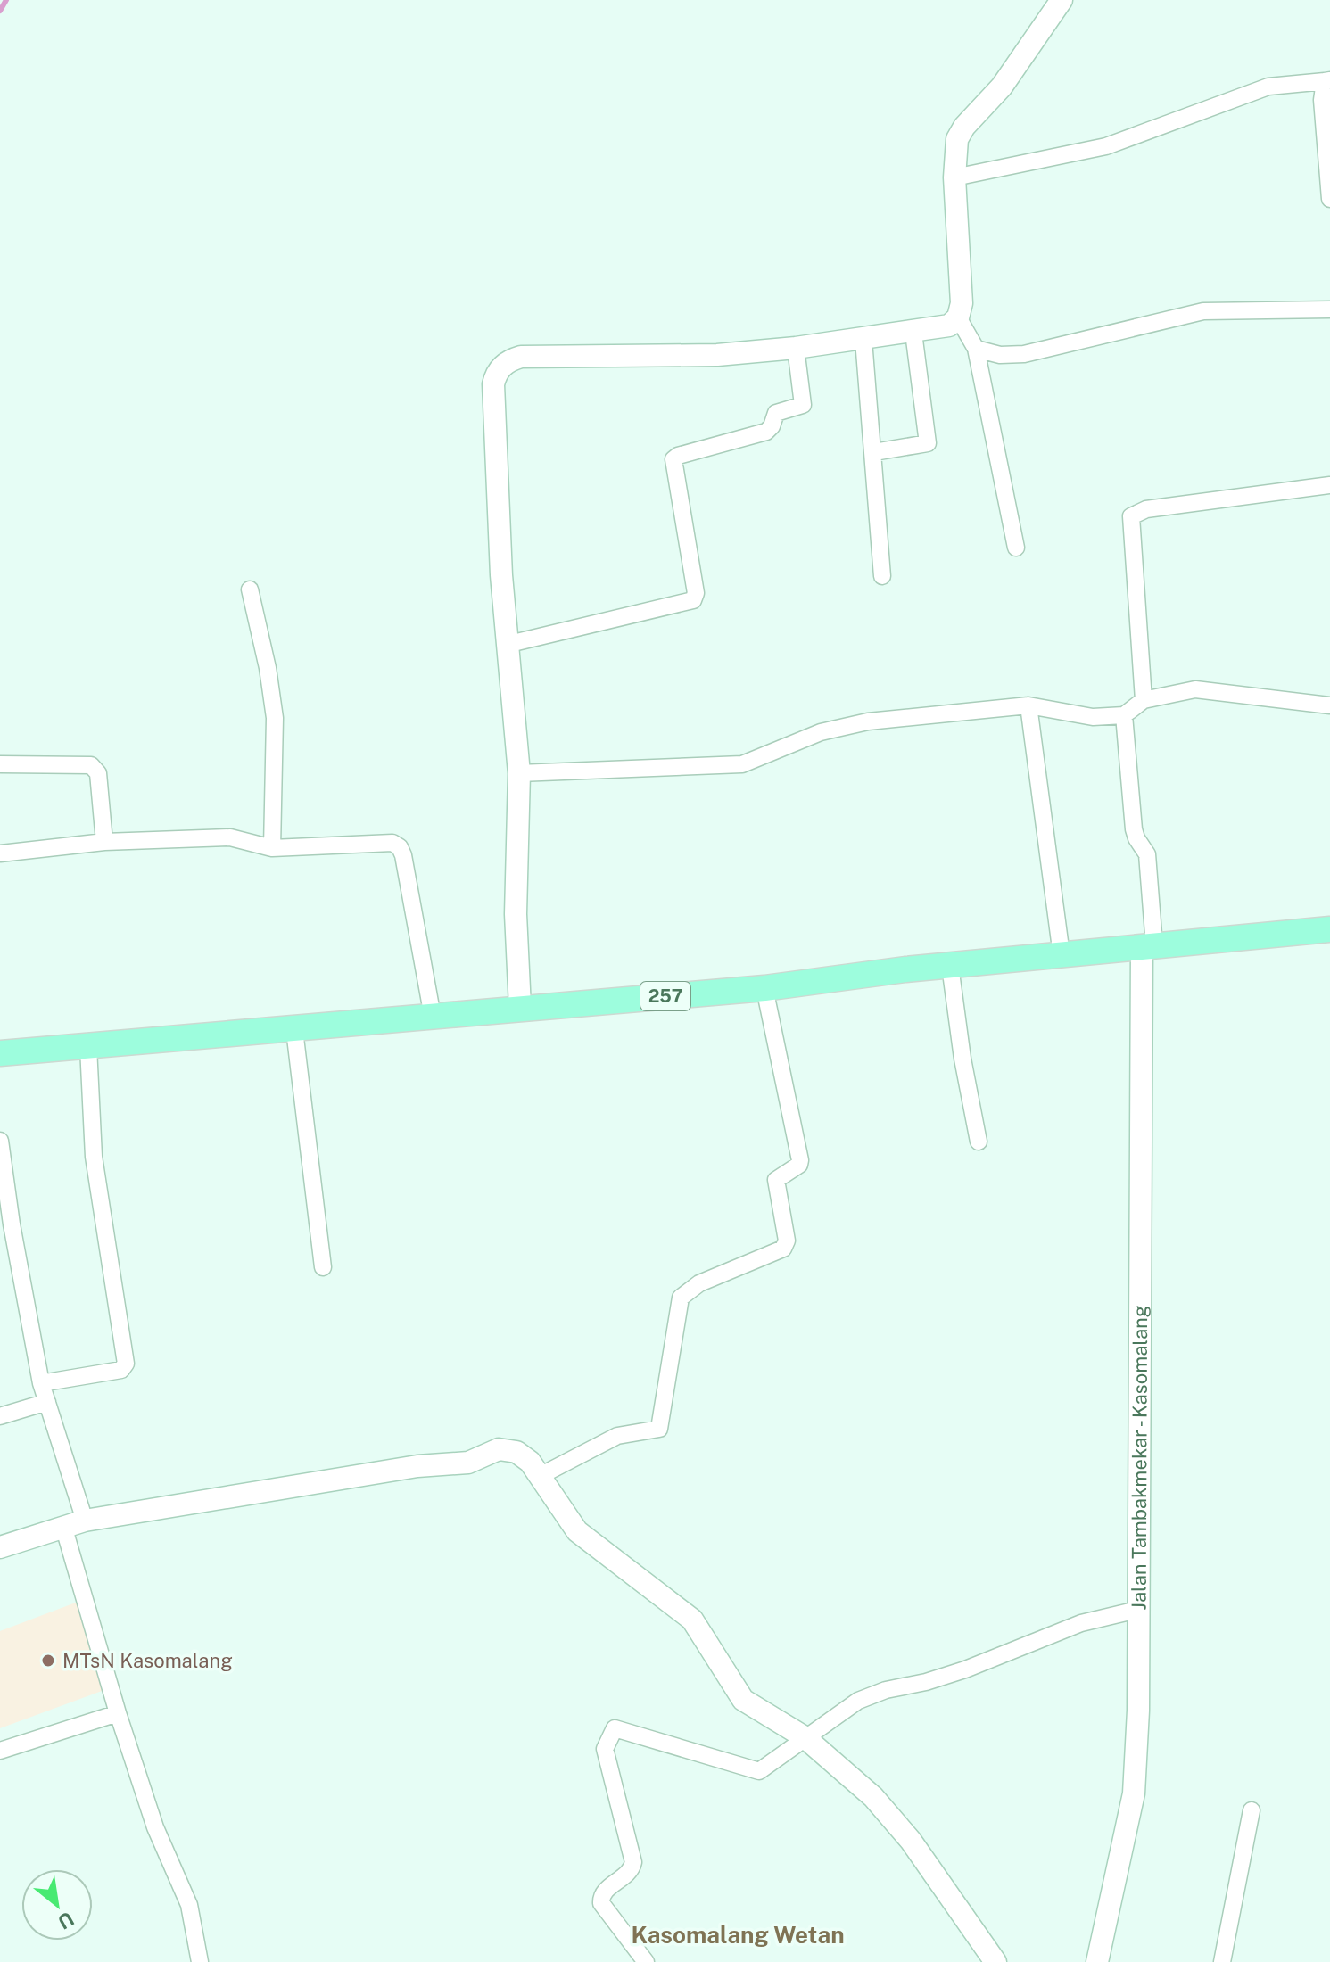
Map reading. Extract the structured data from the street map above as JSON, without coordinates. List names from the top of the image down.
{
  "streets": {
    "main road": ["257"],
    "street": ["Jalan Tambakmekar - Kasomalang"]
  },
  "crossings": [
    ["257", "Jalan Tambakmekar - Kasomalang"]
  ],
  "districts": ["Kasomalang Wetan"],
  "places": ["MTsN Kasomalang"],
  "north": "bottom right"
}
